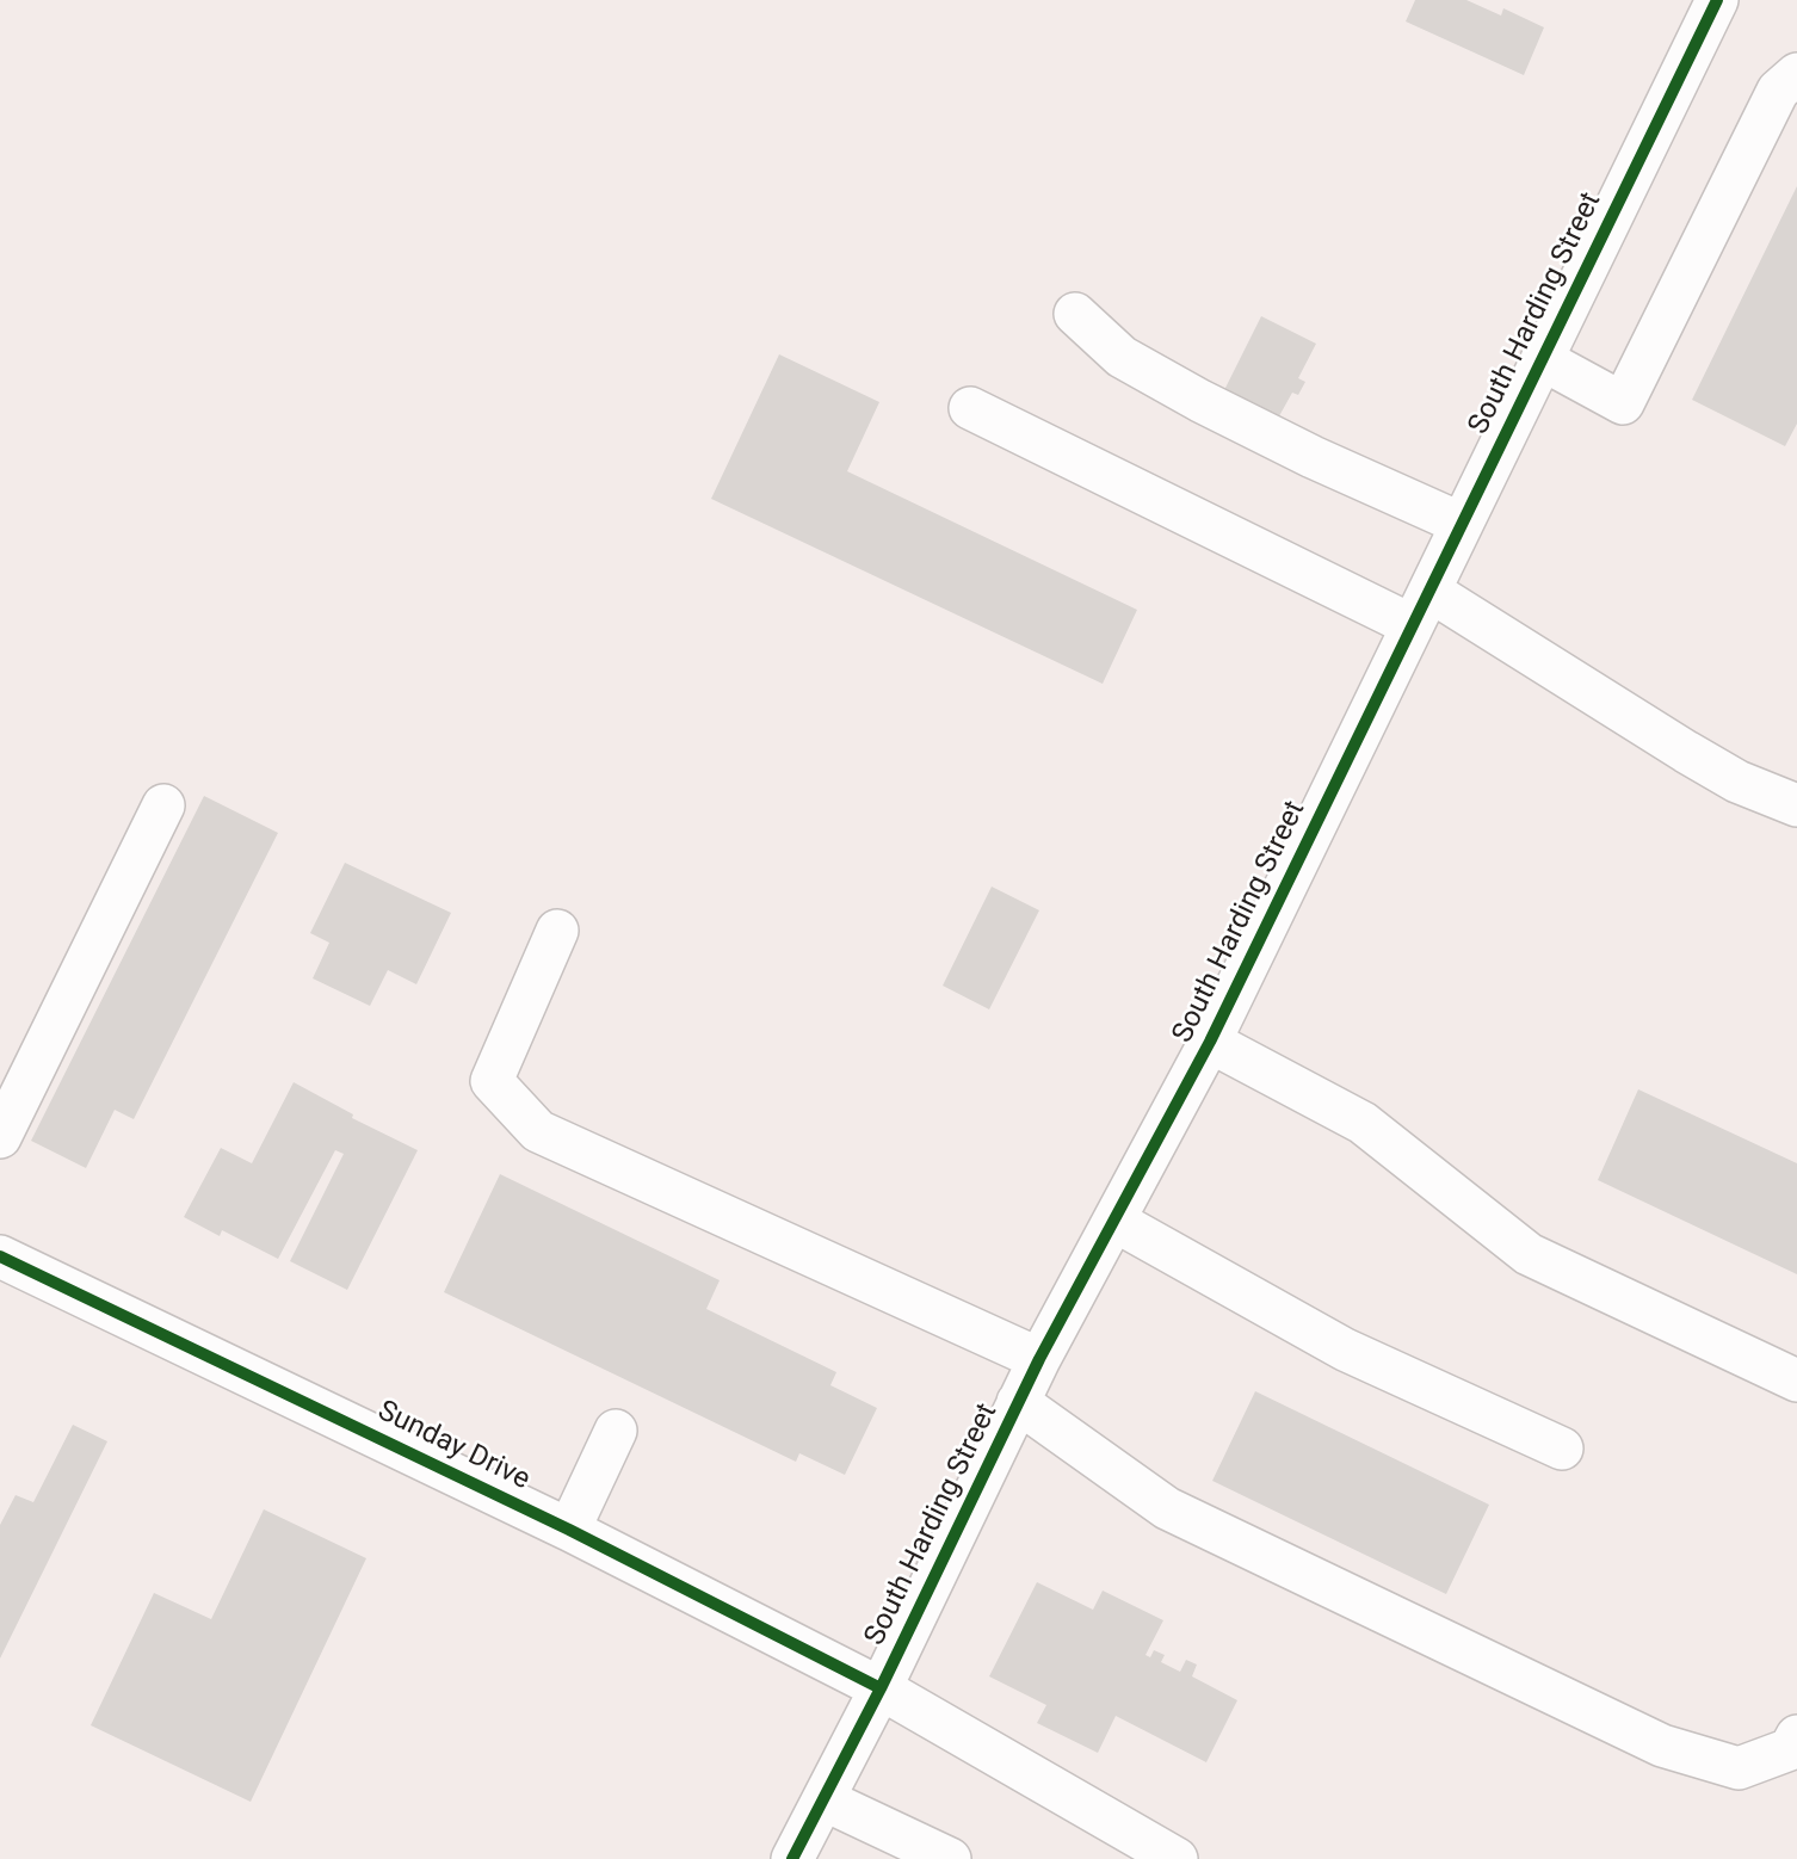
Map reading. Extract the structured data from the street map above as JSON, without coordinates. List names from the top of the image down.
{
  "streets": {
    "street": ["South Harding Street", "Sunday Drive"]
  },
  "crossings": [
    ["South Harding Street", "Sunday Drive"]
  ]
}
